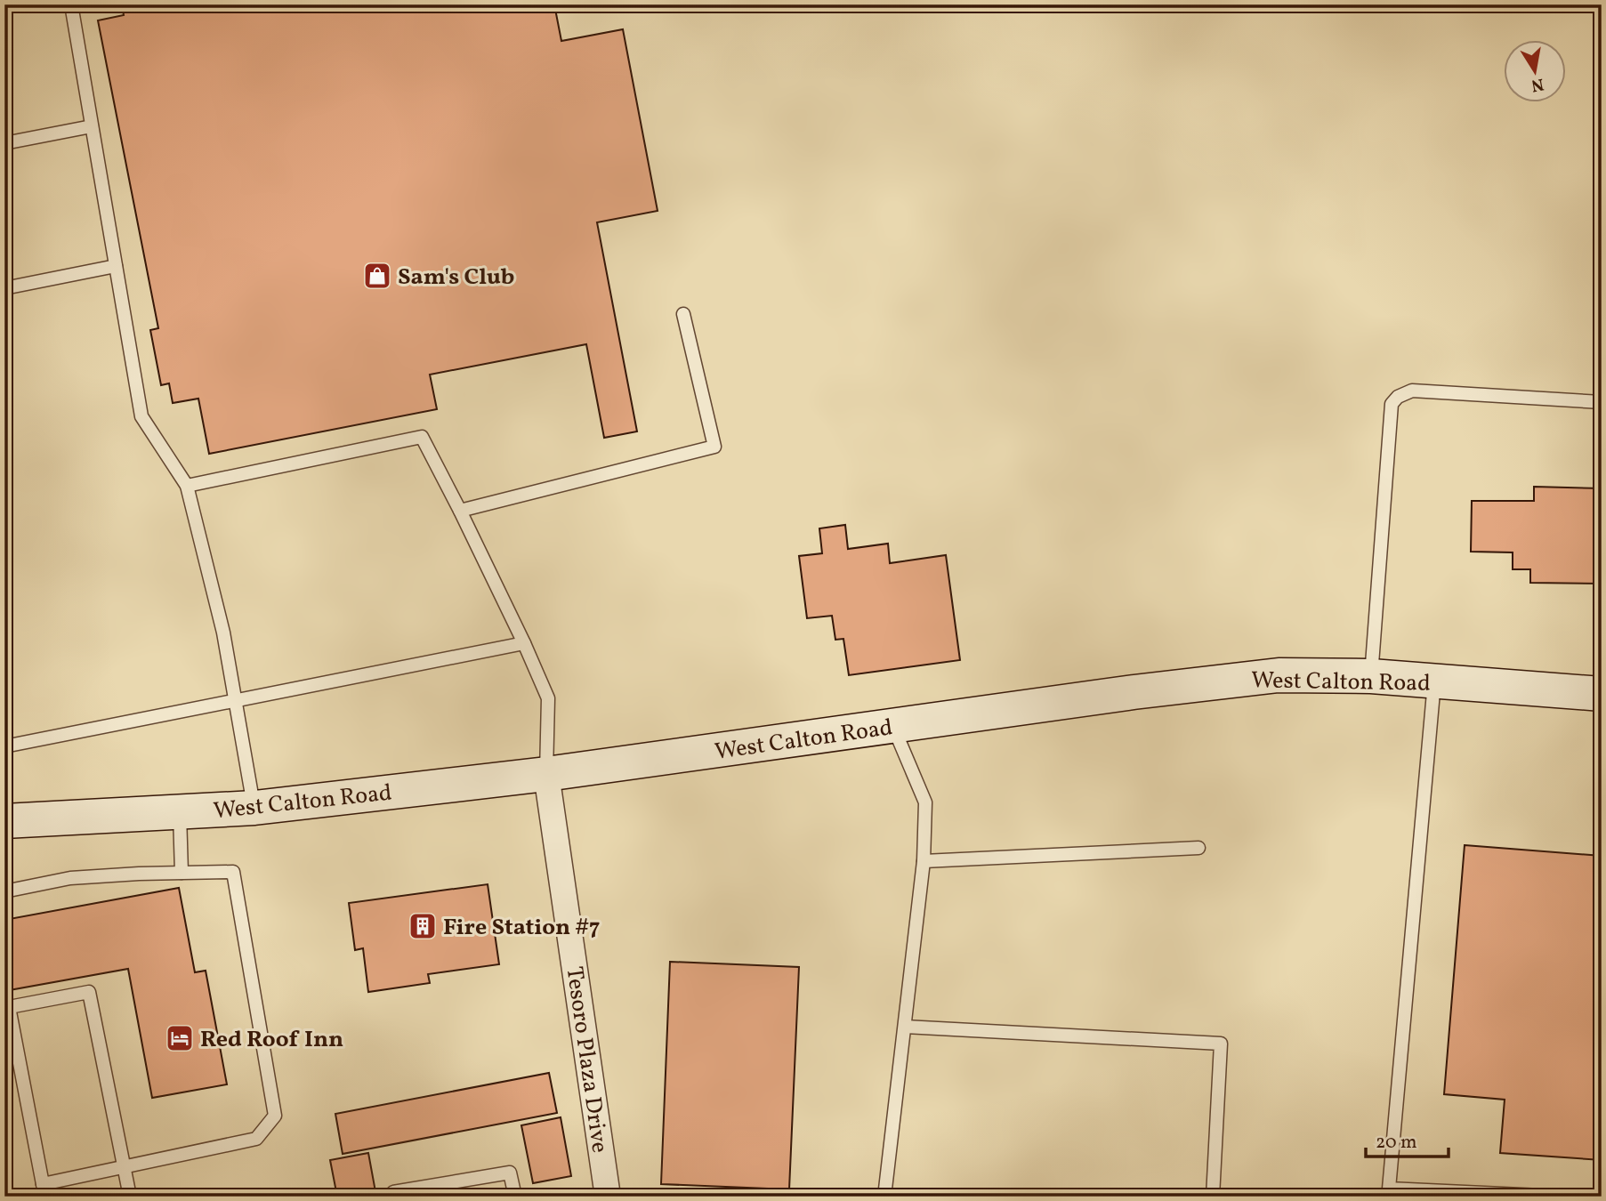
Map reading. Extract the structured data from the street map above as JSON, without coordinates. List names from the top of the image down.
{
  "streets": {
    "main road": ["West Calton Road"],
    "street": ["Tesoro Plaza Drive"]
  },
  "crossings": [
    ["West Calton Road", "Tesoro Plaza Drive"]
  ],
  "places": {
    "shop": ["Sam's Club"],
    "building": ["Fire Station #7"],
    "hotel": ["Red Roof Inn"]
  },
  "scale_bar": "20 m",
  "north": "bottom"
}
